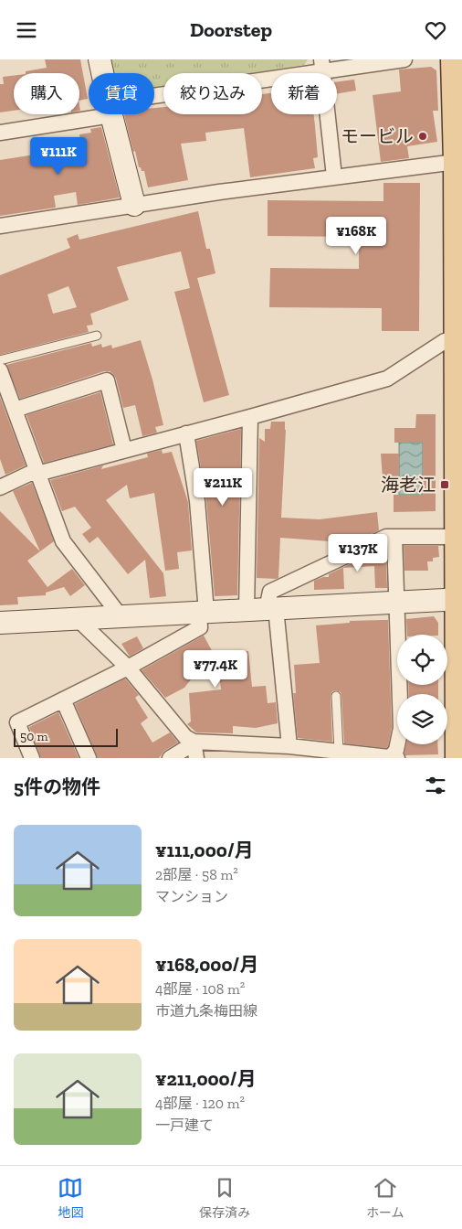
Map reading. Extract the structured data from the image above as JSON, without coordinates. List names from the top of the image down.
{
  "places": {
    "other": ["モービル"],
    "transit": ["海老江"]
  },
  "scale_bar": "50 m",
  "page": {
    "header": "Doorstep",
    "chip": [
      "購入",
      "賃貸",
      "絞り込み",
      "新着"
    ],
    "price": [
      "¥111K",
      "¥168K",
      "¥211K",
      "¥137K",
      "¥77.4K"
    ],
    "scale": "50 m",
    "heading": "5件の物件",
    "list": [
      {
        "name": "¥111,000/月",
        "note": "2部屋 · 58 m² · マンション"
      },
      {
        "name": "¥168,000/月",
        "note": "4部屋 · 108 m² · 市道九条梅田線"
      },
      {
        "name": "¥211,000/月",
        "note": "4部屋 · 120 m² · 一戸建て"
      }
    ],
    "tabs": ["地図", "保存済み", "ホーム"]
  }
}
